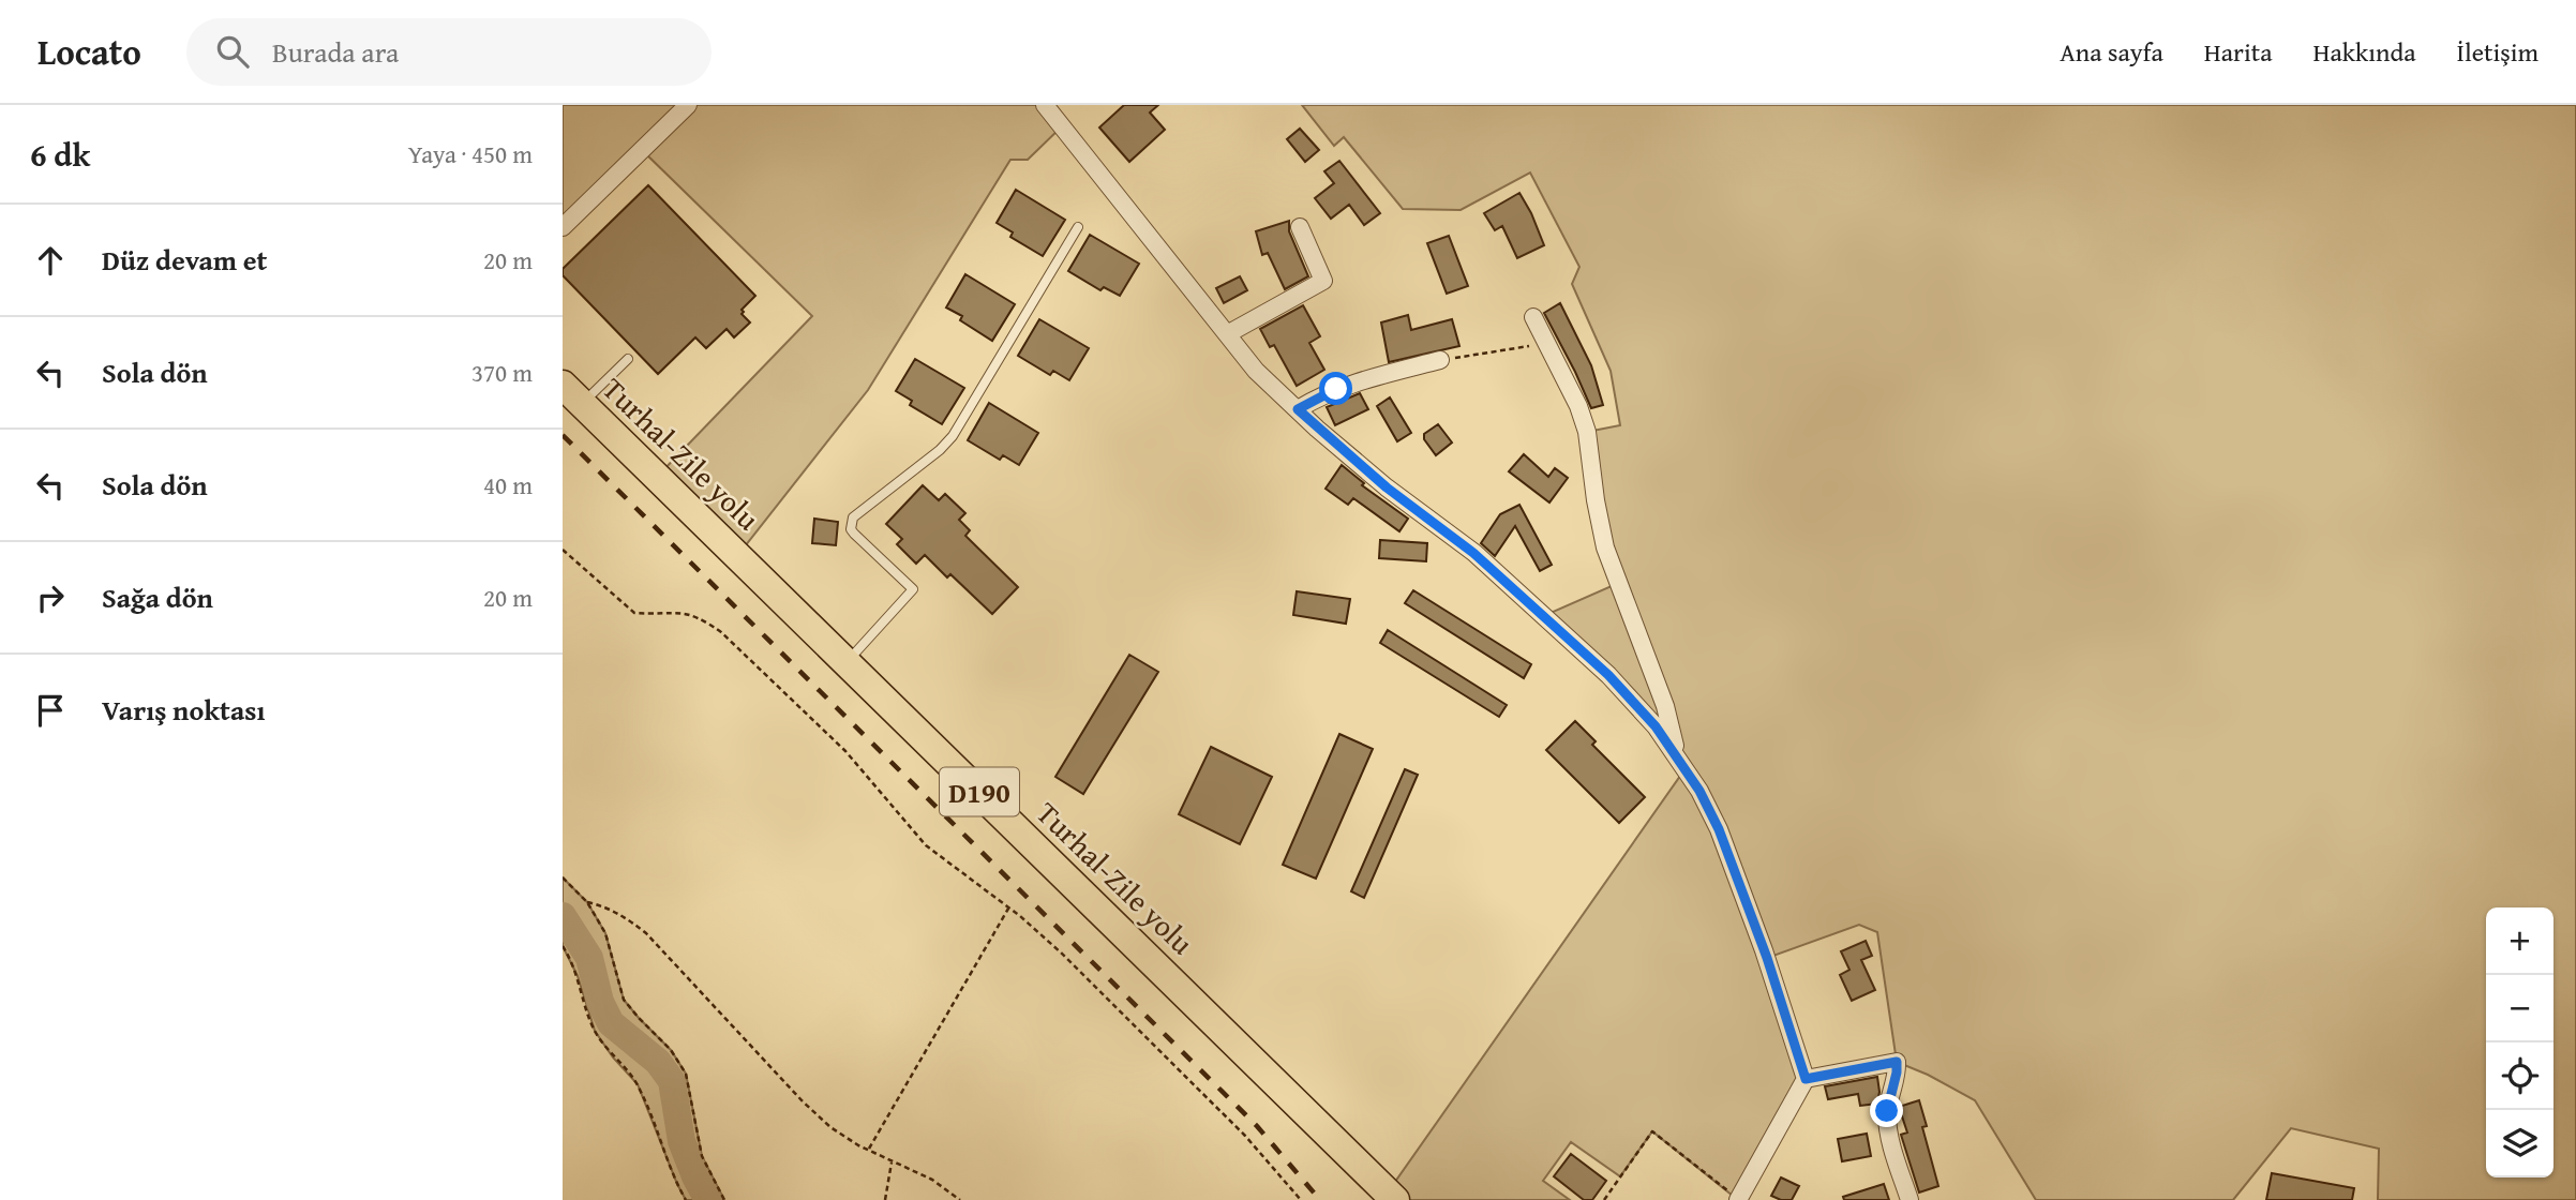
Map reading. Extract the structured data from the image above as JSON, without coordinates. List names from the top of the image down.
{
  "streets": {
    "main road": ["Turhal-Zile yolu", "D190"]
  },
  "page": {
    "header": "Locato",
    "search": "Burada ara",
    "nav": [
      "Ana sayfa",
      "Harita",
      "Hakkında",
      "İletişim"
    ],
    "heading": ["6 dk", "Yaya · 450 m"],
    "list": [
      ["Düz devam et", "20 m"],
      ["Sola dön", "370 m"],
      ["Sola dön", "40 m"],
      ["Sağa dön", "20 m"],
      "Varış noktası"
    ],
    "map_buttons": ["+", "−"]
  }
}
